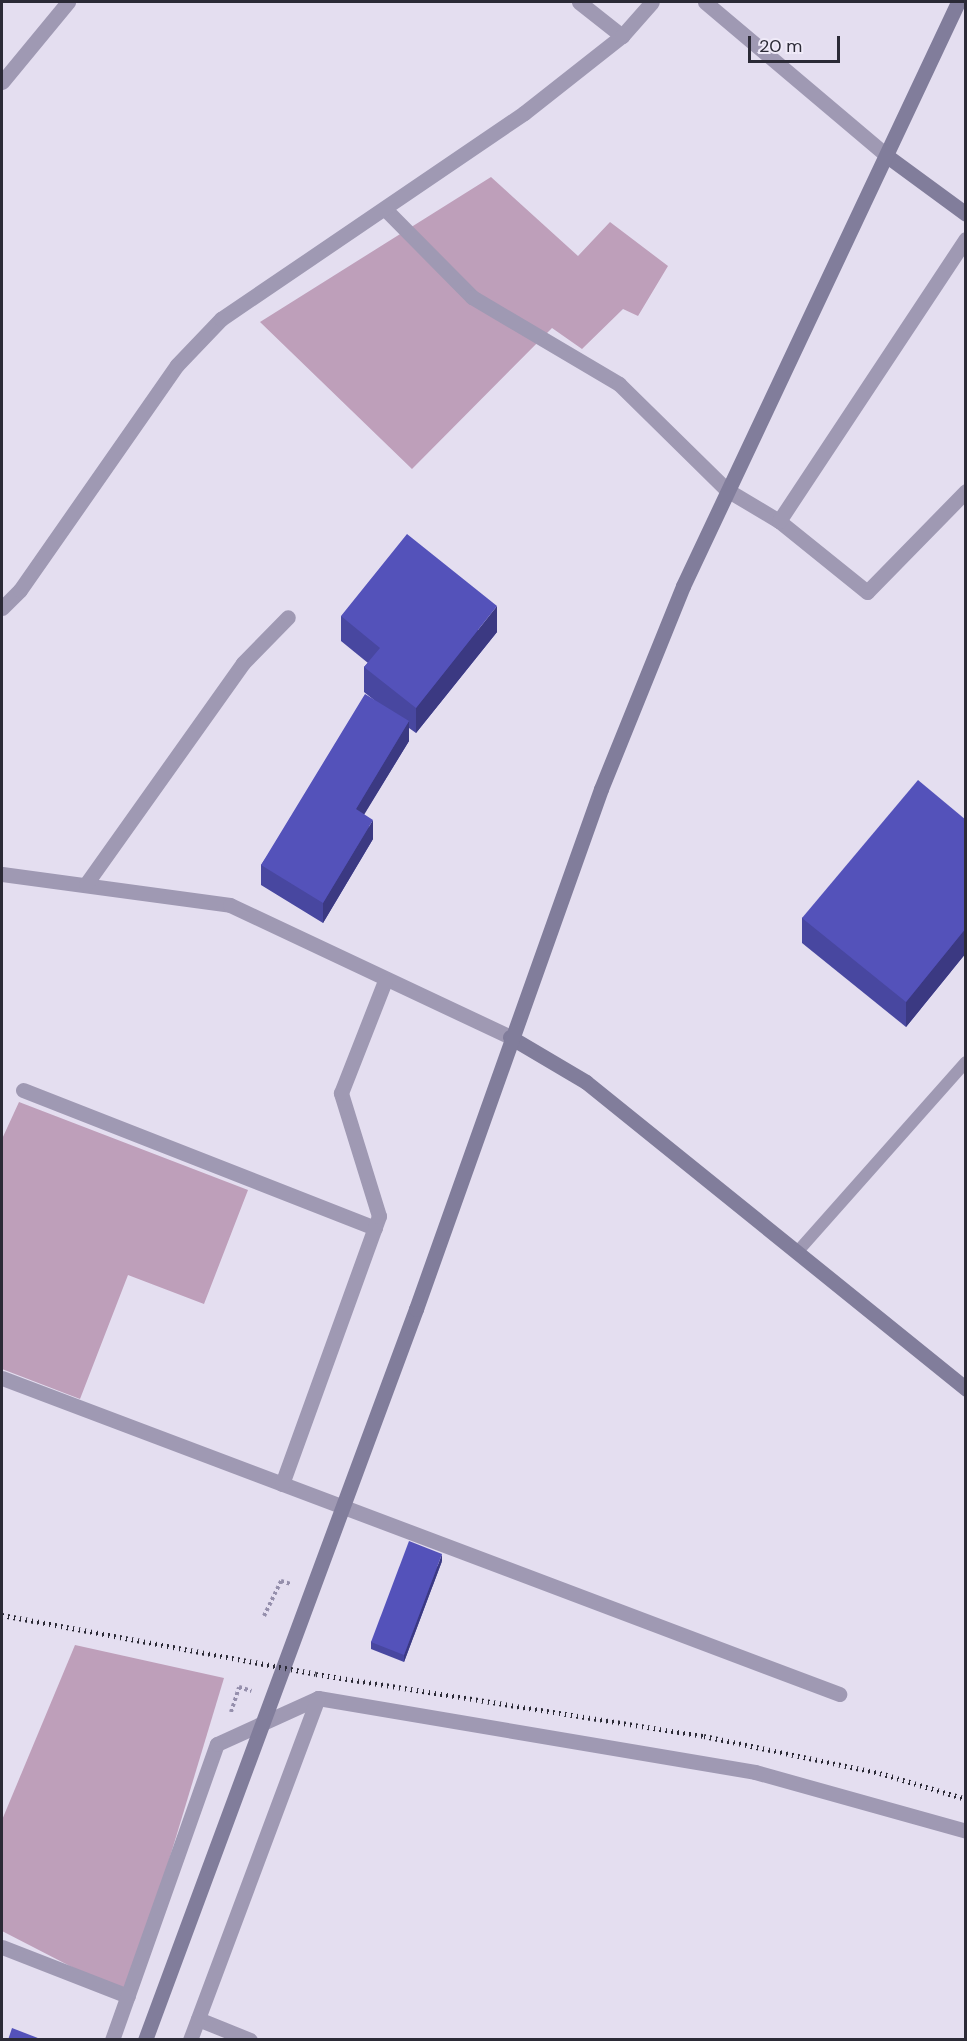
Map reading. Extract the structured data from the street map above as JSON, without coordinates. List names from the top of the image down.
{
  "scale_bar": "20 m"
}
